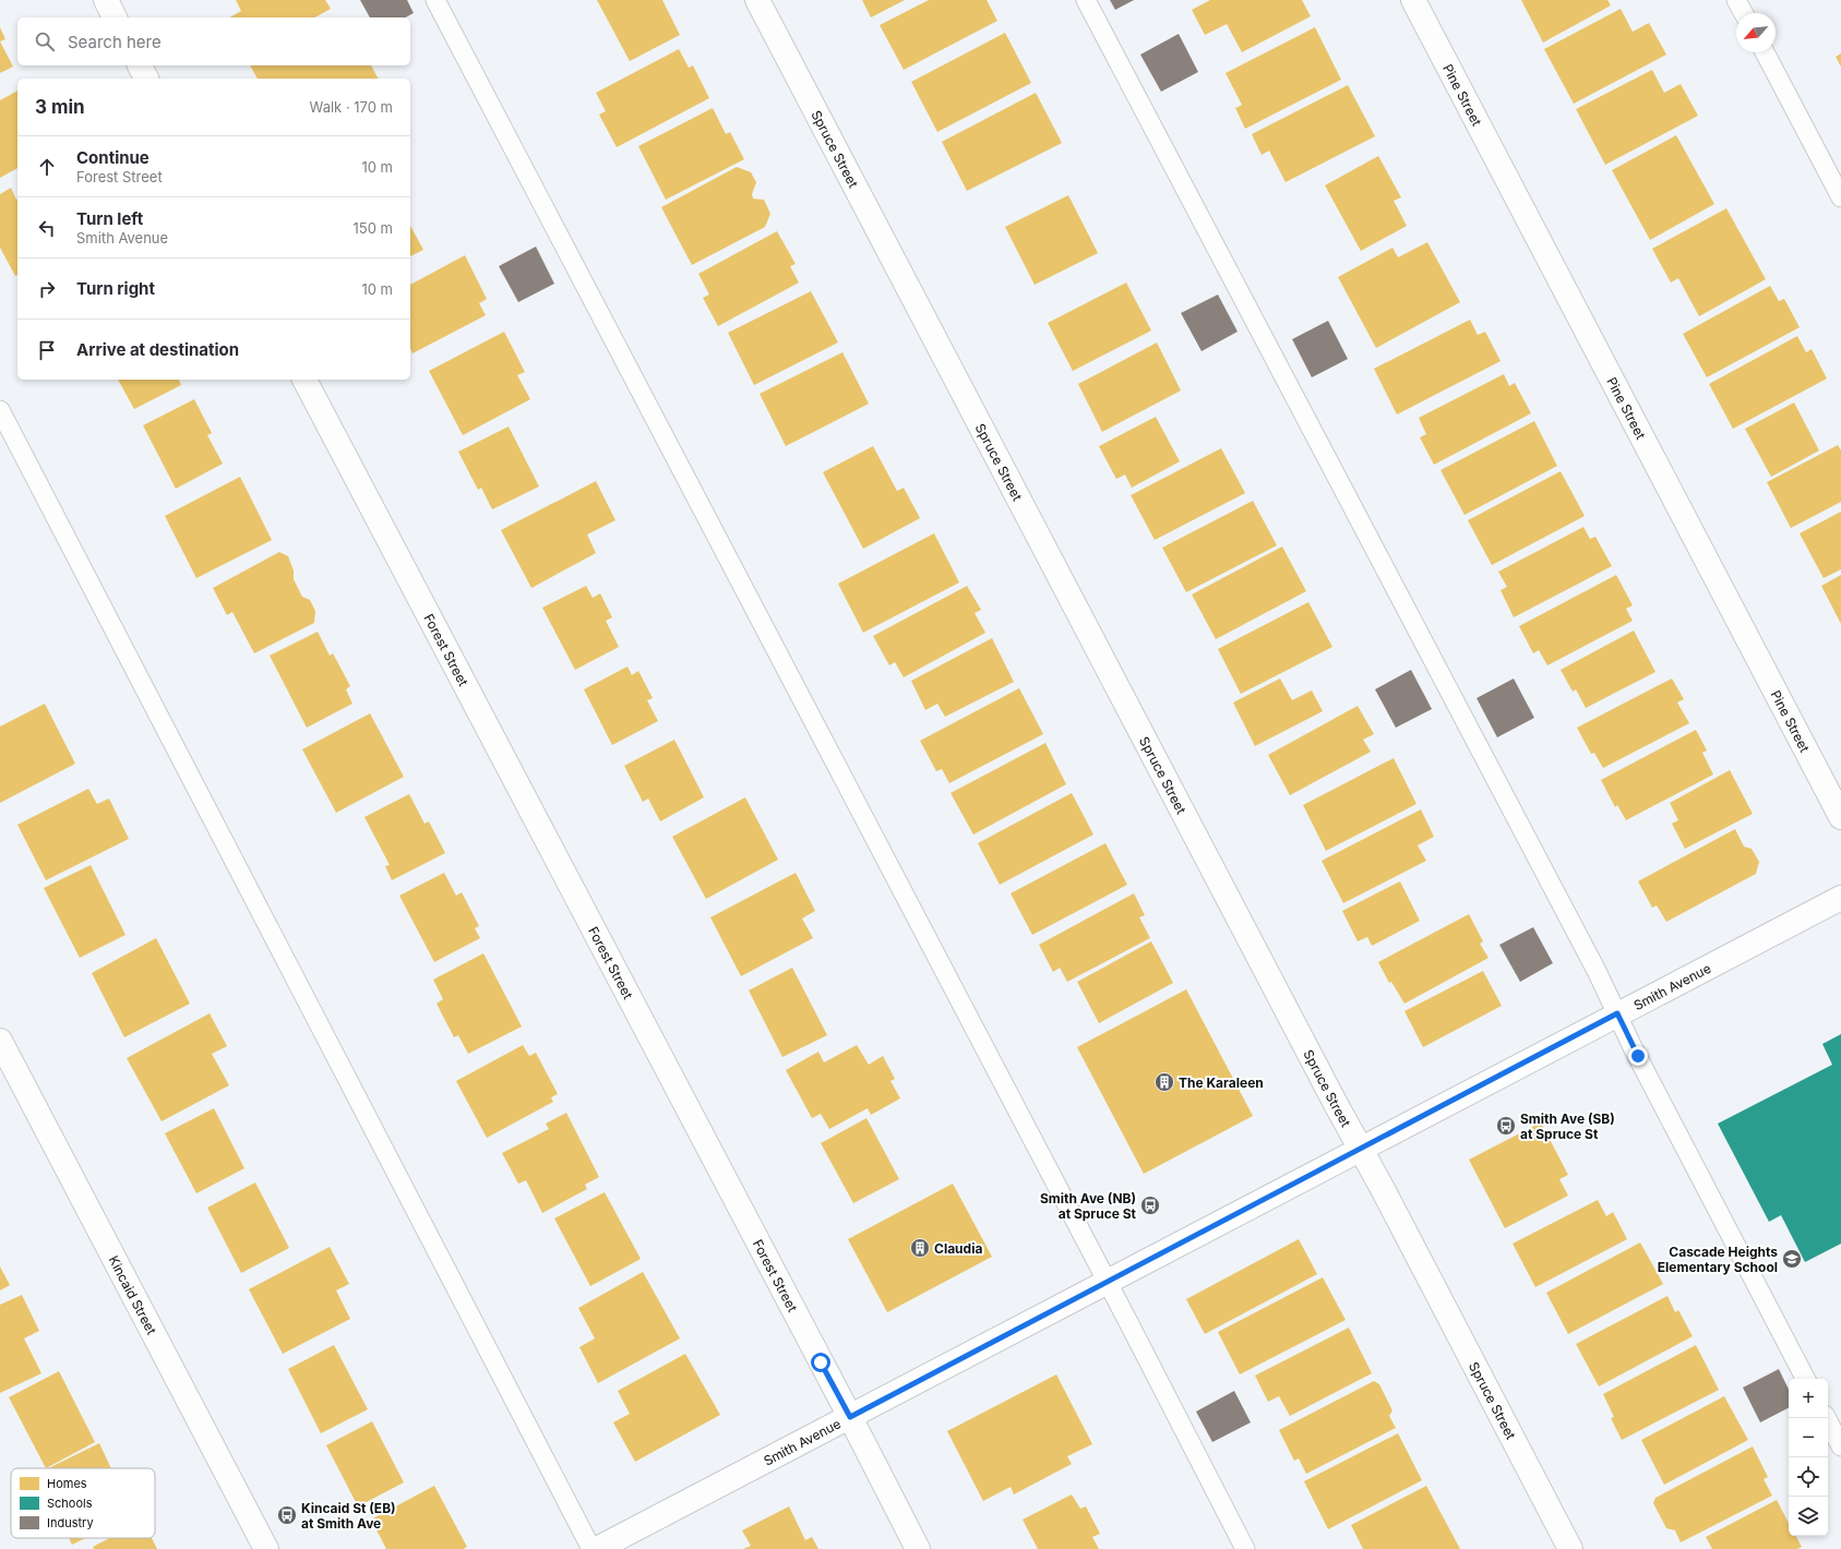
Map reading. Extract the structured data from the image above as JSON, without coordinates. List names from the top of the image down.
{
  "streets": {
    "street": [
      "Pine Street",
      "Spruce Street",
      "Forest Street",
      "Smith Avenue",
      "Kincaid Street"
    ]
  },
  "crossings": [
    ["Spruce Street", "Smith Avenue"],
    ["Forest Street", "Smith Avenue"]
  ],
  "places": {
    "building": ["The Karaleen", "Claudia"],
    "bus stop": ["Smith Ave (SB) at Spruce St", "Smith Ave (NB) at Spruce St", "Kincaid St (EB) at Smith Ave"],
    "school or university": ["Cascade Heights Elementary School"]
  },
  "legend": ["Homes", "Schools", "Industry"],
  "north": "bottom left",
  "page": {
    "search": "Search here",
    "heading": ["3 min", "Walk · 170 m"],
    "list": [
      ["Continue", "Forest Street", "10 m"],
      ["Turn left", "Smith Avenue", "150 m"],
      ["Turn right", "10 m"],
      "Arrive at destination"
    ],
    "map_buttons": ["+", "−"]
  }
}
